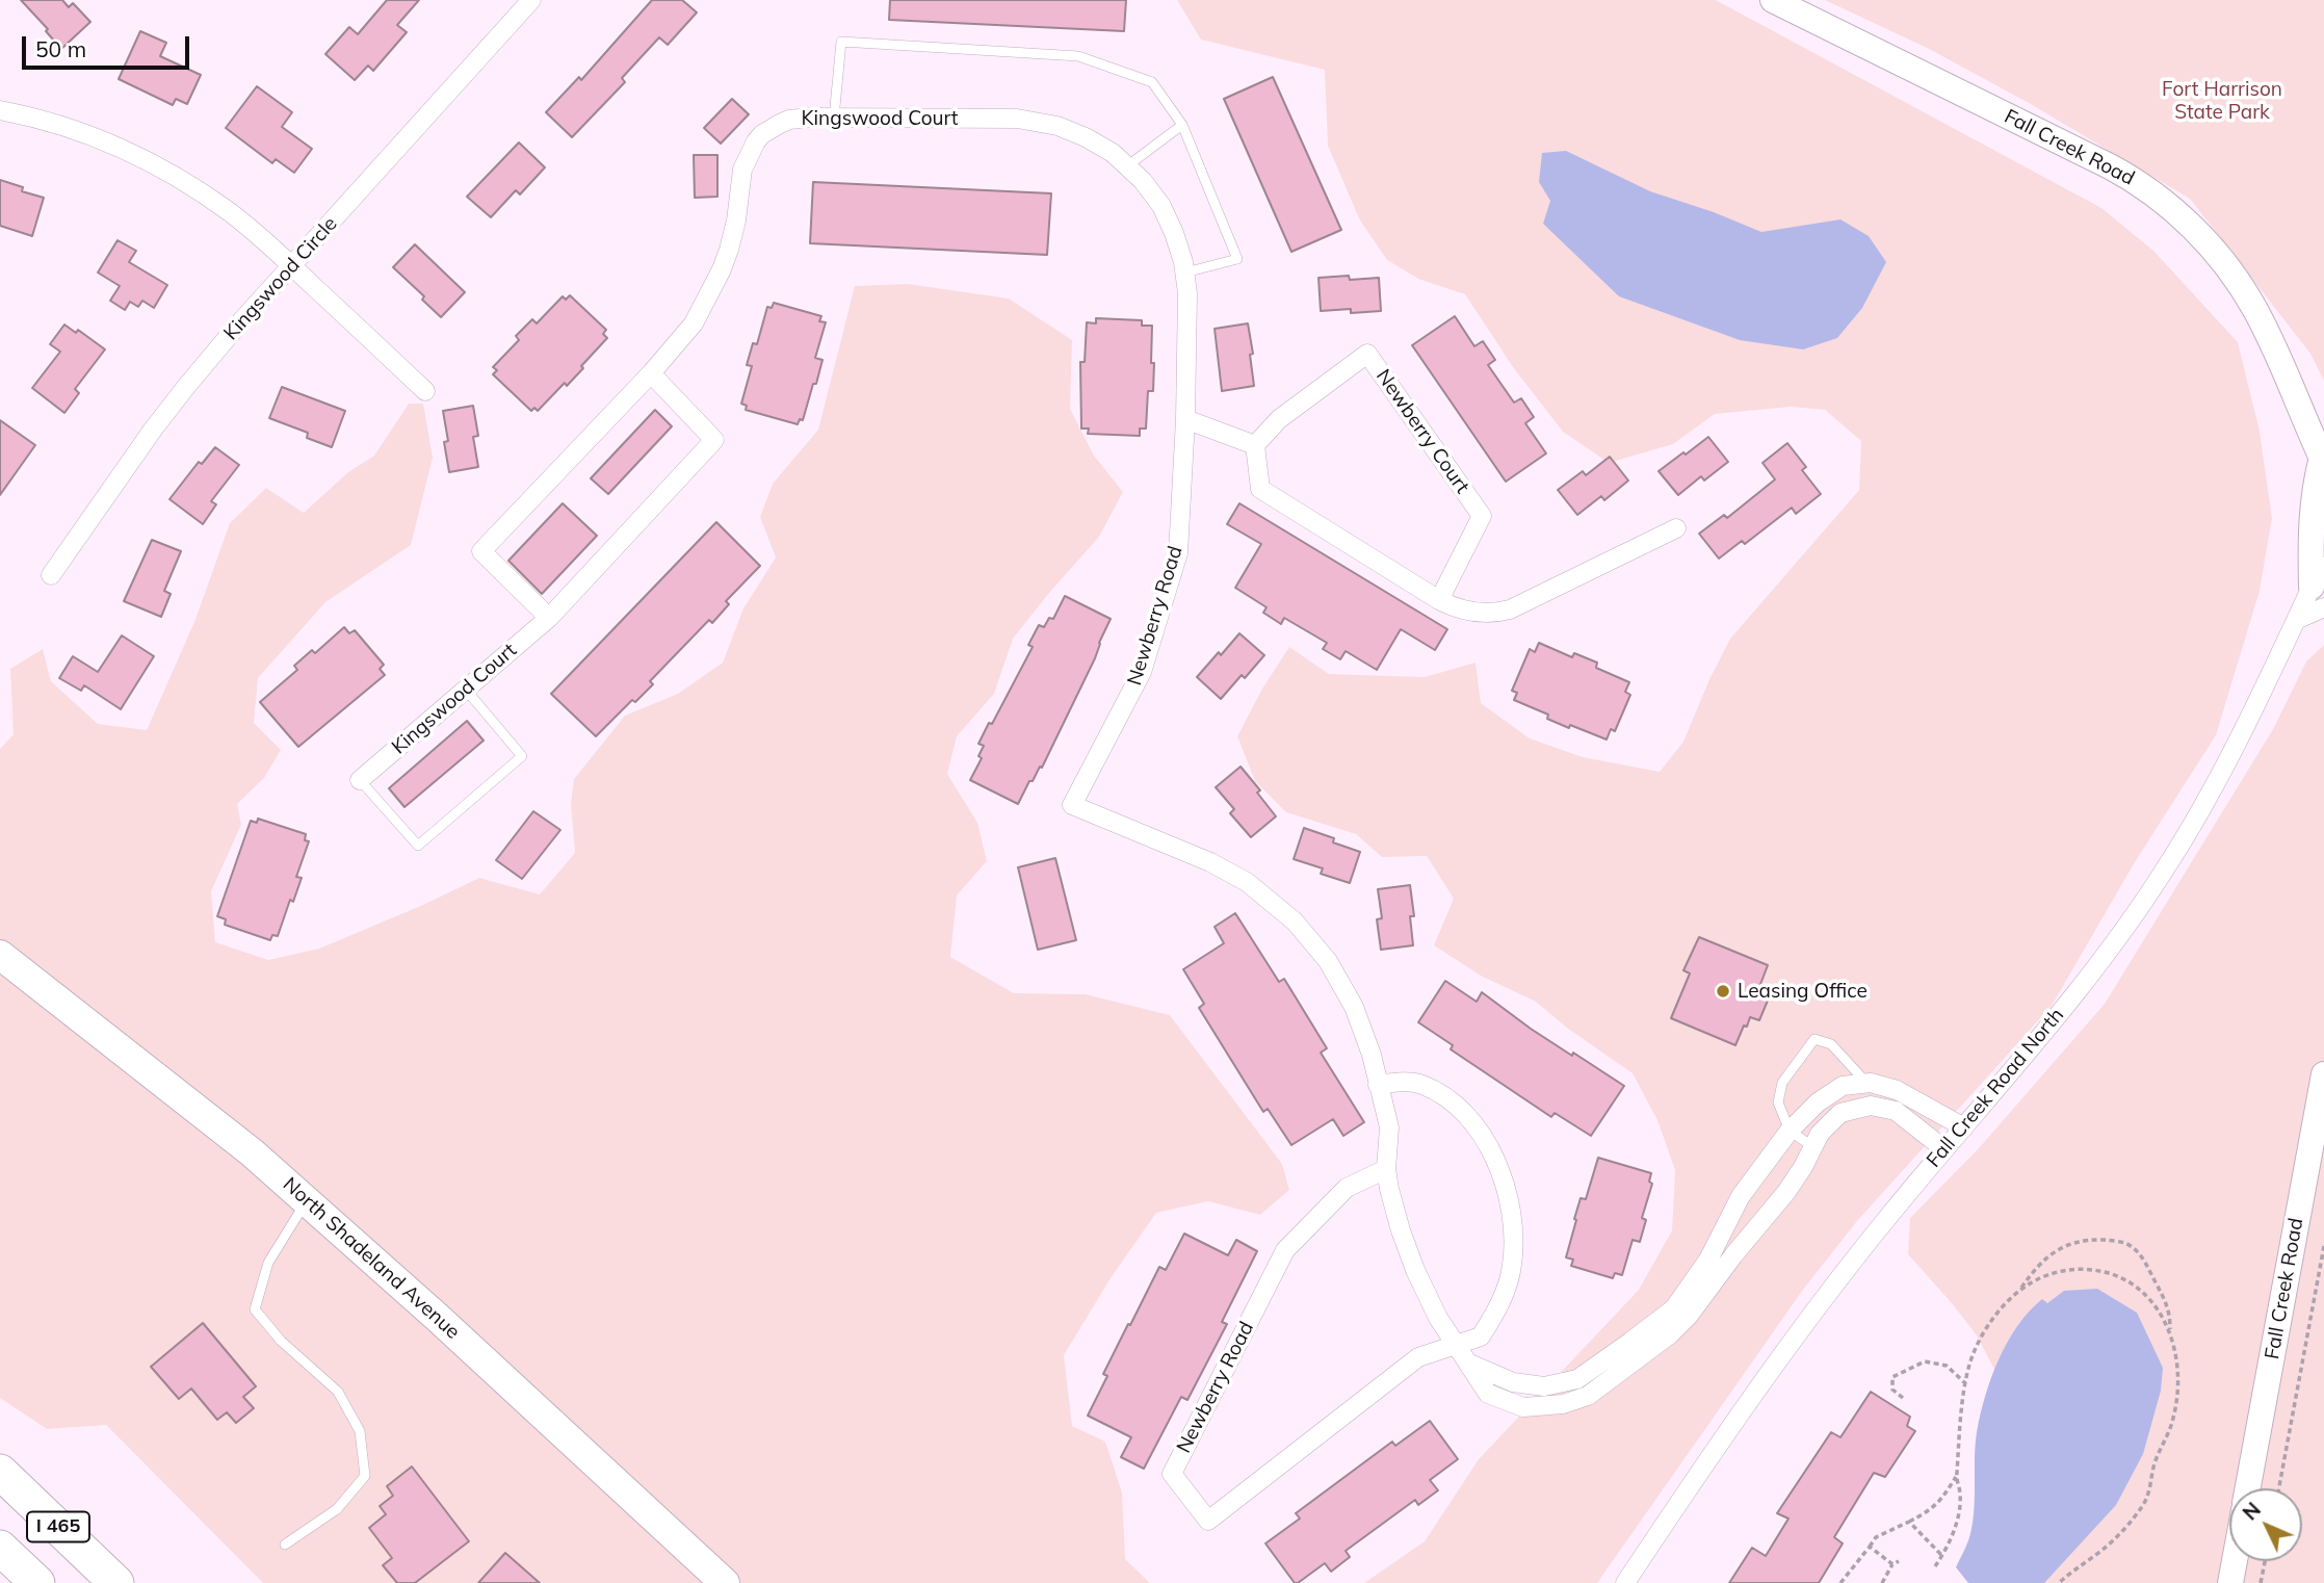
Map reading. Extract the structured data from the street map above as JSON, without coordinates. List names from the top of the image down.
{
  "streets": {
    "highway": ["I 465"],
    "main road": ["Fall Creek Road", "North Shadeland Avenue"],
    "street": [
      "Kingswood Court",
      "Kingswood Circle",
      "Newberry Court",
      "Newberry Road",
      "Fall Creek Road North"
    ]
  },
  "crossings": [
    ["Kingswood Court", "Newberry Road"],
    ["Newberry Road", "Fall Creek Road North"]
  ],
  "parks": ["Fort Harrison State Park"],
  "places": ["Leasing Office"],
  "scale_bar": "50 m",
  "north": "top left"
}
